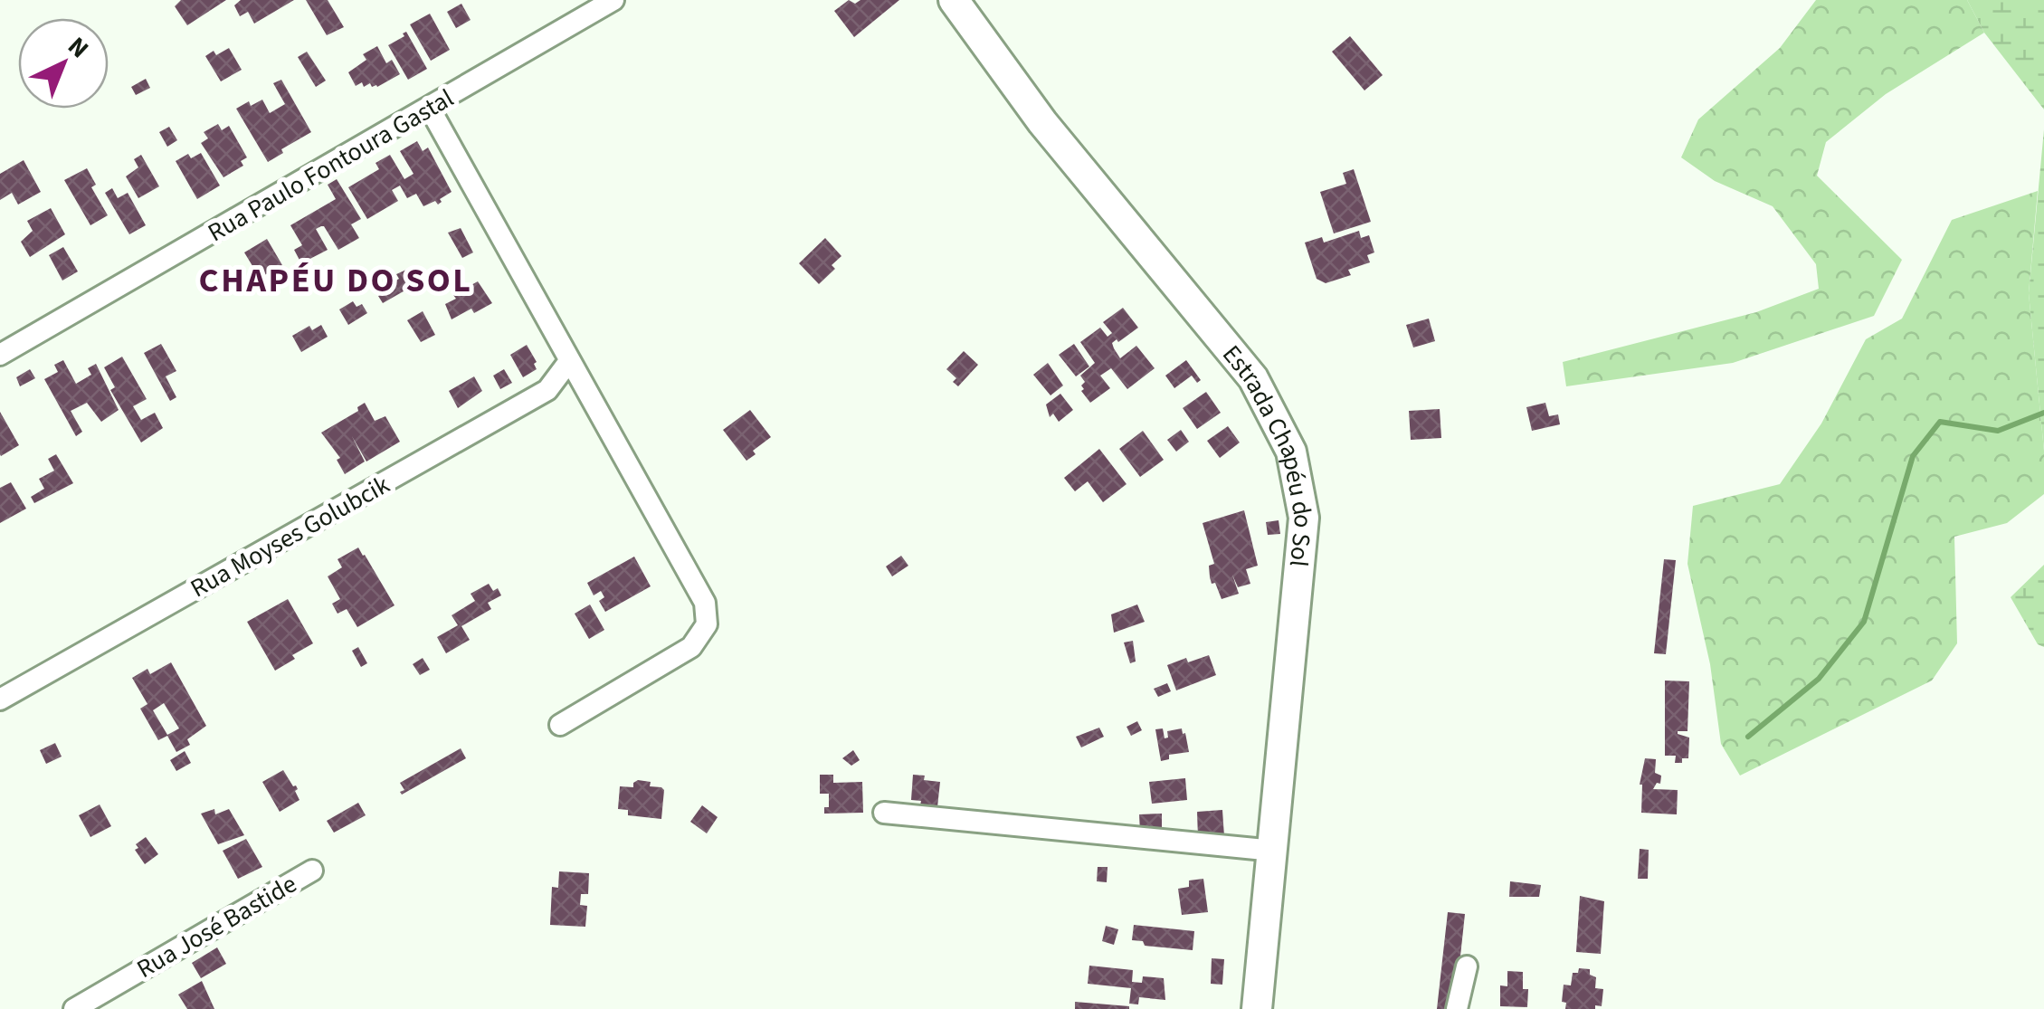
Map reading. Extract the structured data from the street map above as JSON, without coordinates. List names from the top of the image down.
{
  "streets": {
    "main road": ["Estrada Chapéu do Sol"],
    "street": ["Rua Paulo Fontoura Gastal", "Rua Moyses Golubcik", "Rua José Bastide"]
  },
  "districts": ["CHAPÉU DO SOL"],
  "north": "top right"
}
